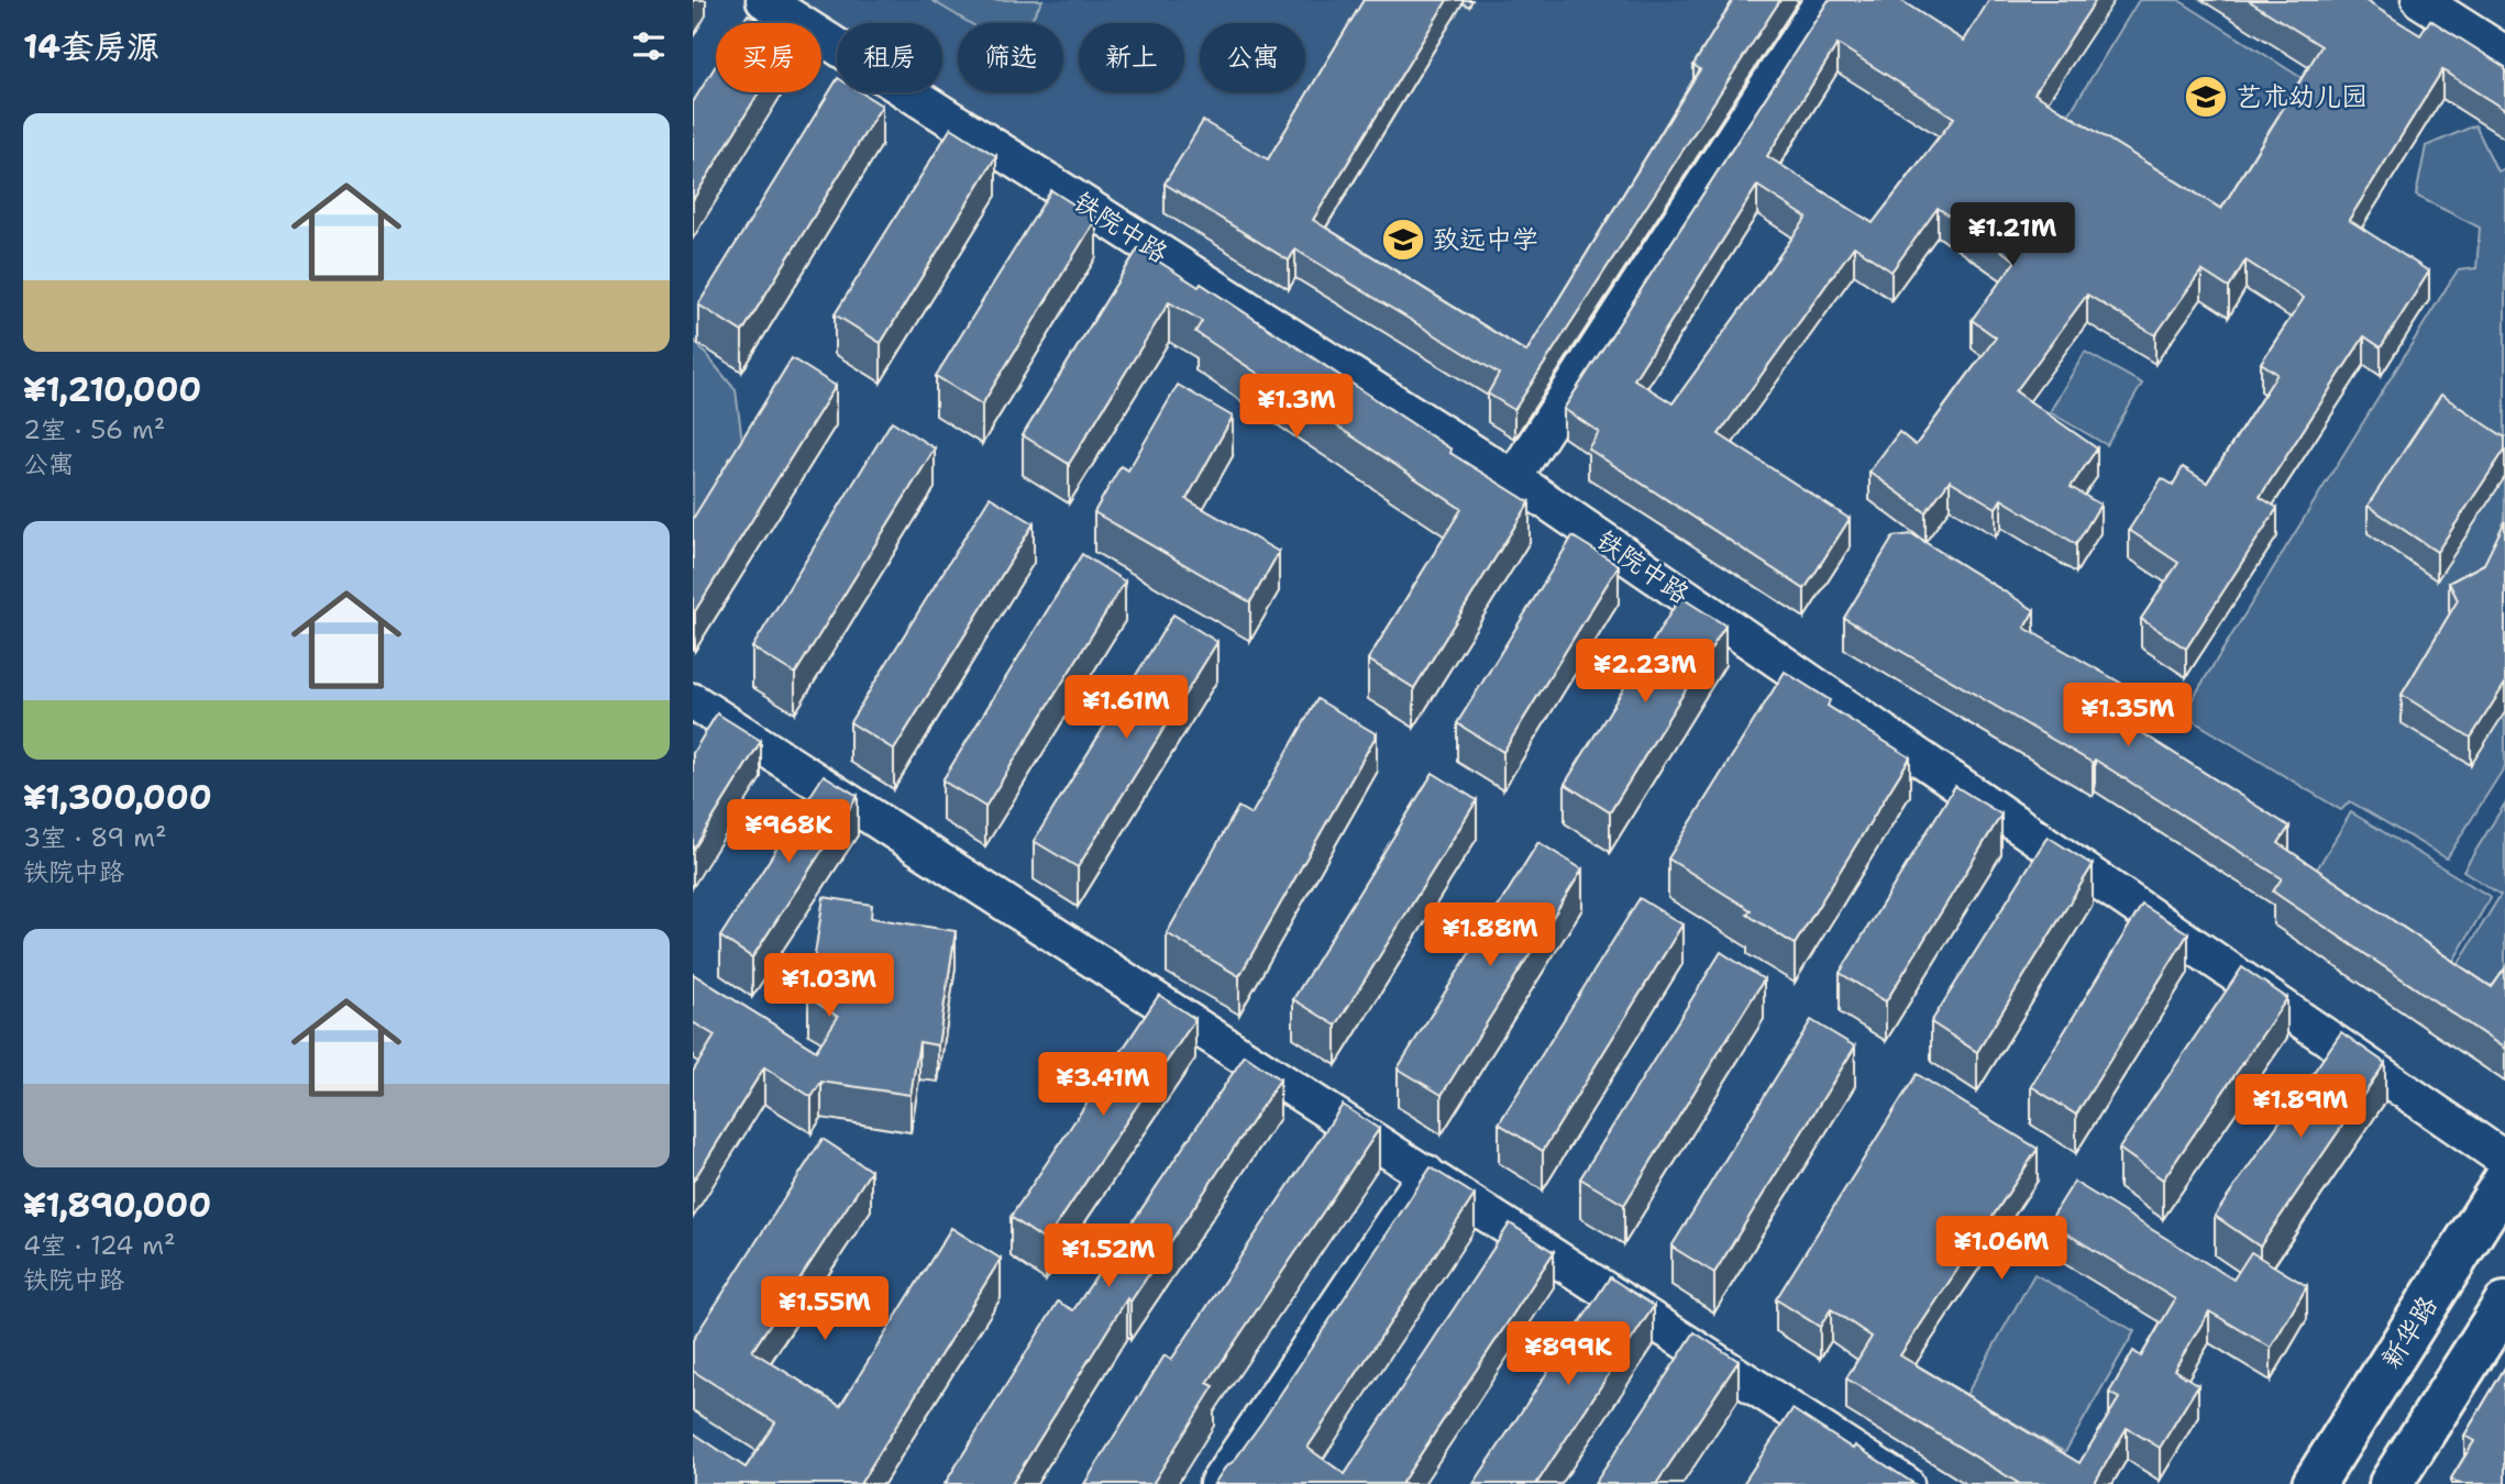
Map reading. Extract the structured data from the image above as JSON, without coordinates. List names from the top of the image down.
{
  "streets": {
    "main road": ["新华路"],
    "street": ["铁院中路"]
  },
  "places": {
    "school or university": ["艺术幼儿园", "致远中学"]
  },
  "page": {
    "heading": "14套房源",
    "chip": [
      "买房",
      "租房",
      "筛选",
      "新上",
      "公寓"
    ],
    "list": [
      {
        "name": "¥1,210,000",
        "note": "2室 · 56 m² · 公寓"
      },
      {
        "name": "¥1,300,000",
        "note": "3室 · 89 m² · 铁院中路"
      },
      {
        "name": "¥1,890,000",
        "note": "4室 · 124 m² · 铁院中路"
      }
    ],
    "price": [
      "¥1.21M",
      "¥1.3M",
      "¥2.23M",
      "¥1.61M",
      "¥1.35M",
      "¥968K",
      "¥1.88M",
      "¥1.03M",
      "¥3.41M",
      "¥1.89M",
      "¥1.06M",
      "¥1.52M",
      "¥1.55M",
      "¥899K"
    ]
  }
}
